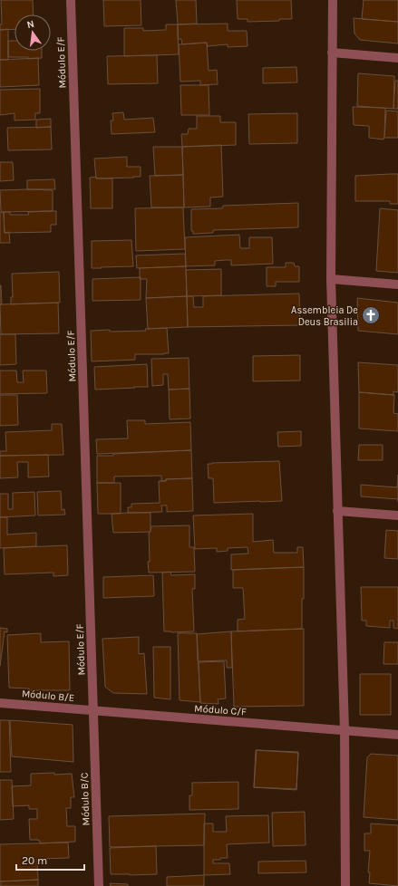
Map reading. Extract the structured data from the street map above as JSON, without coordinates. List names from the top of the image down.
{
  "streets": {
    "street": [
      "Módulo E/F",
      "Módulo B/E",
      "Módulo C/F",
      "Módulo B/C"
    ]
  },
  "crossings": [
    ["Módulo E/F", "Módulo B/E"],
    ["Módulo E/F", "Módulo C/F"],
    ["Módulo E/F", "Módulo B/C"],
    ["Módulo B/E", "Módulo C/F"],
    ["Módulo B/E", "Módulo B/C"],
    ["Módulo C/F", "Módulo B/C"]
  ],
  "places": {
    "church": ["Assembleia De Deus Brasilia"]
  },
  "scale_bar": "20 m",
  "north": "top"
}
